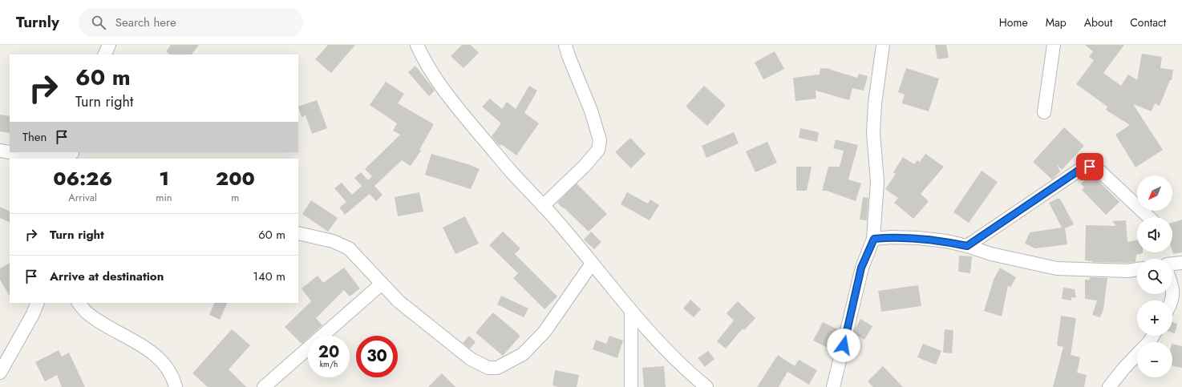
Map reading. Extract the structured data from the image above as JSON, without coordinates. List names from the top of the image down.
{
  "north": "bottom left",
  "page": {
    "header": "Turnly",
    "search": "Search here",
    "nav": [
      "Home",
      "Map",
      "About",
      "Contact"
    ],
    "turn": ["60 m", "Turn right"],
    "then": "Then",
    "eta": [
      "06:26",
      "Arrival",
      "1",
      "min",
      "200",
      "m"
    ],
    "map_buttons": ["+", "−"],
    "list": [
      {
        "name": "Turn right",
        "value": "60 m"
      },
      {
        "name": "Arrive at destination",
        "value": "140 m"
      }
    ],
    "speed": "20 km/h",
    "limit": "30"
  }
}
